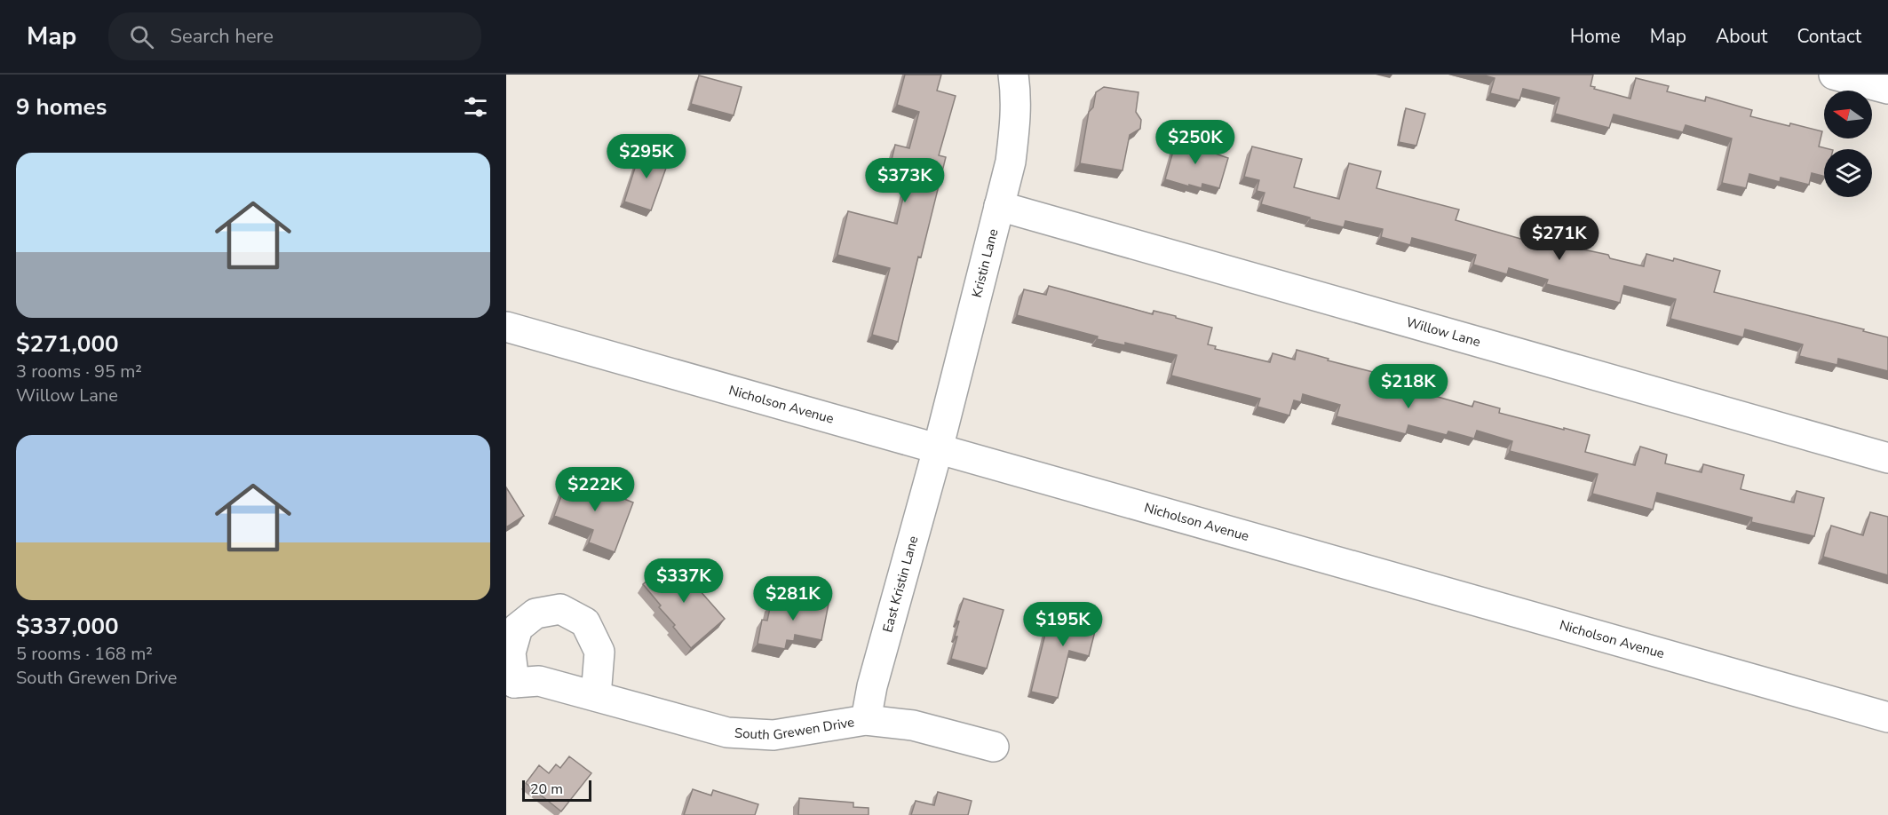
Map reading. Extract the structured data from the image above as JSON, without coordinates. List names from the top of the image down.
{
  "streets": {
    "street": [
      "Kristin Lane",
      "Willow Lane",
      "Nicholson Avenue",
      "East Kristin Lane",
      "South Grewen Drive"
    ]
  },
  "crossings": [
    ["Kristin Lane", "Willow Lane"],
    ["Kristin Lane", "Nicholson Avenue"],
    ["Kristin Lane", "East Kristin Lane"],
    ["Nicholson Avenue", "East Kristin Lane"],
    ["East Kristin Lane", "South Grewen Drive"]
  ],
  "scale_bar": "20 m",
  "north": "left",
  "page": {
    "header": "Map",
    "search": "Search here",
    "nav": [
      "Home",
      "Map",
      "About",
      "Contact"
    ],
    "heading": "9 homes",
    "price": [
      "$250K",
      "$295K",
      "$373K",
      "$271K",
      "$218K",
      "$222K",
      "$337K",
      "$281K",
      "$195K"
    ],
    "list": [
      {
        "name": "$271,000",
        "note": "3 rooms · 95 m² · Willow Lane"
      },
      {
        "name": "$337,000",
        "note": "5 rooms · 168 m² · South Grewen Drive"
      }
    ],
    "scale": "20 m"
  }
}
